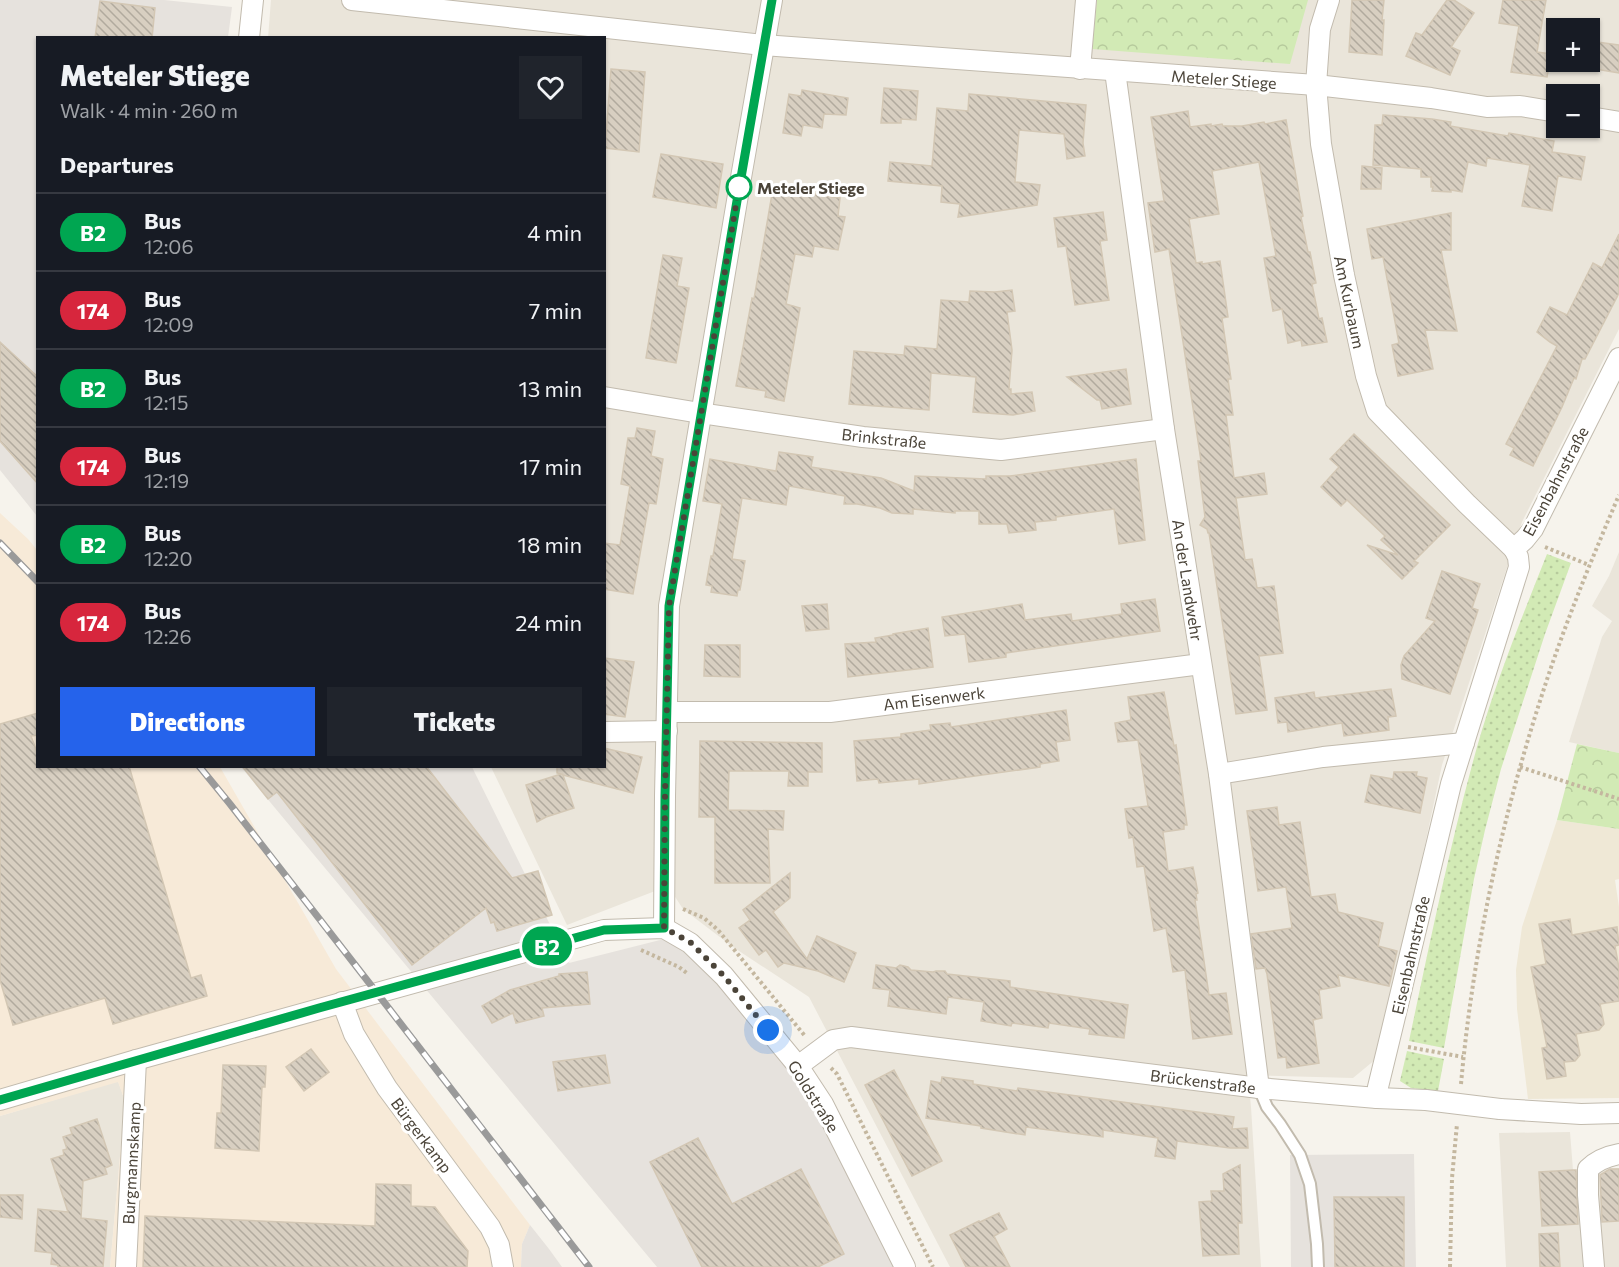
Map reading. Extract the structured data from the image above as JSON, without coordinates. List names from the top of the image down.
{
  "streets": {
    "street": [
      "Meteler Stiege",
      "Am Kurbaum",
      "Brinkstraße",
      "Eisenbahnstraße",
      "An der Landwehr",
      "Am Eisenwerk",
      "Brückenstraße",
      "Goldstraße",
      "Bürgerkamp",
      "Burgmannskamp"
    ]
  },
  "crossings": [
    ["Meteler Stiege", "Am Kurbaum"],
    ["Meteler Stiege", "An der Landwehr"],
    ["Am Kurbaum", "Eisenbahnstraße"],
    ["Brinkstraße", "An der Landwehr"],
    ["Eisenbahnstraße", "Brückenstraße"],
    ["An der Landwehr", "Am Eisenwerk"],
    ["An der Landwehr", "Brückenstraße"],
    ["Brückenstraße", "Goldstraße"]
  ],
  "places": ["Meteler Stiege"],
  "lines": ["bus line B2"],
  "page": {
    "on_map": "B2",
    "map_buttons": ["+", "−"],
    "heading": [
      ["Meteler Stiege", "Walk · 4 min · 260 m"],
      "Departures"
    ],
    "list": [
      {
        "mark": "B2",
        "name": "Bus",
        "note": "12:06",
        "value": "4 min"
      },
      {
        "mark": "174",
        "name": "Bus",
        "note": "12:09",
        "value": "7 min"
      },
      {
        "mark": "B2",
        "name": "Bus",
        "note": "12:15",
        "value": "13 min"
      },
      {
        "mark": "174",
        "name": "Bus",
        "note": "12:19",
        "value": "17 min"
      },
      {
        "mark": "B2",
        "name": "Bus",
        "note": "12:20",
        "value": "18 min"
      },
      {
        "mark": "174",
        "name": "Bus",
        "note": "12:26",
        "value": "24 min"
      }
    ],
    "buttons": ["Directions", "Tickets"]
  }
}
